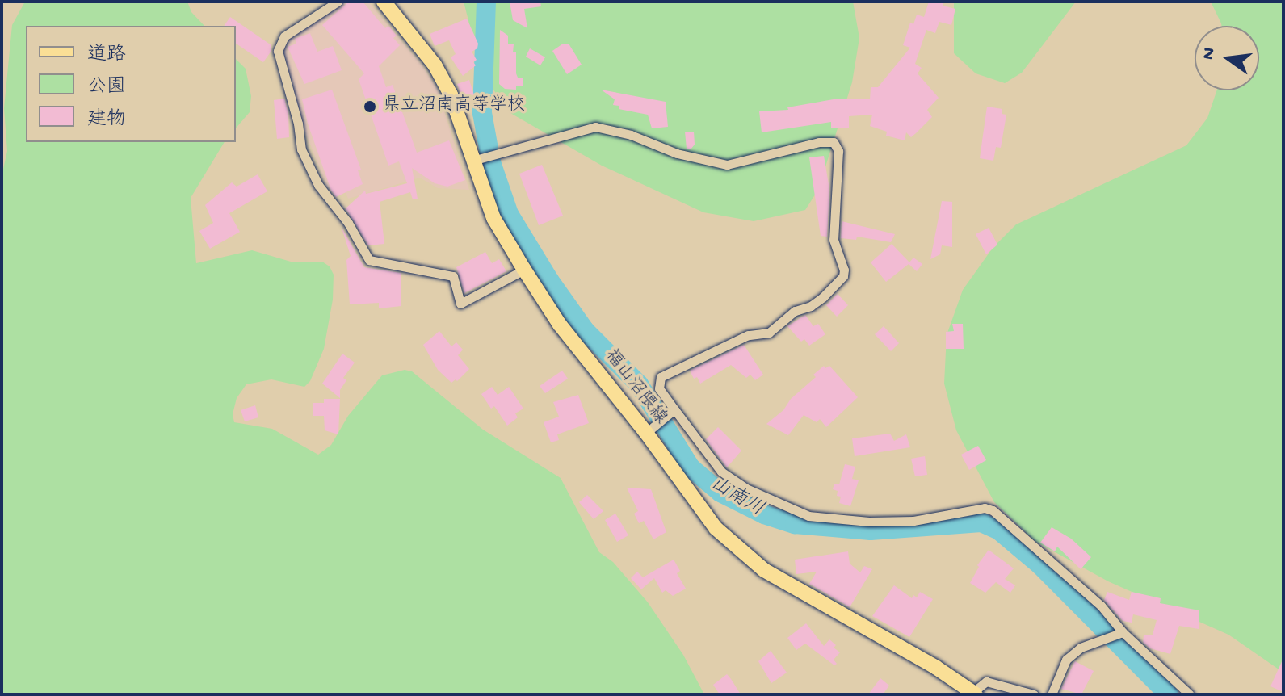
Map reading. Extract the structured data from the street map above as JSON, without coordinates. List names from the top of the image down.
{
  "streets": {
    "main road": ["福山沼隈線"]
  },
  "water": ["山南川"],
  "places": ["県立沼南高等学校"],
  "legend": ["道路", "公園", "建物"],
  "north": "left"
}
